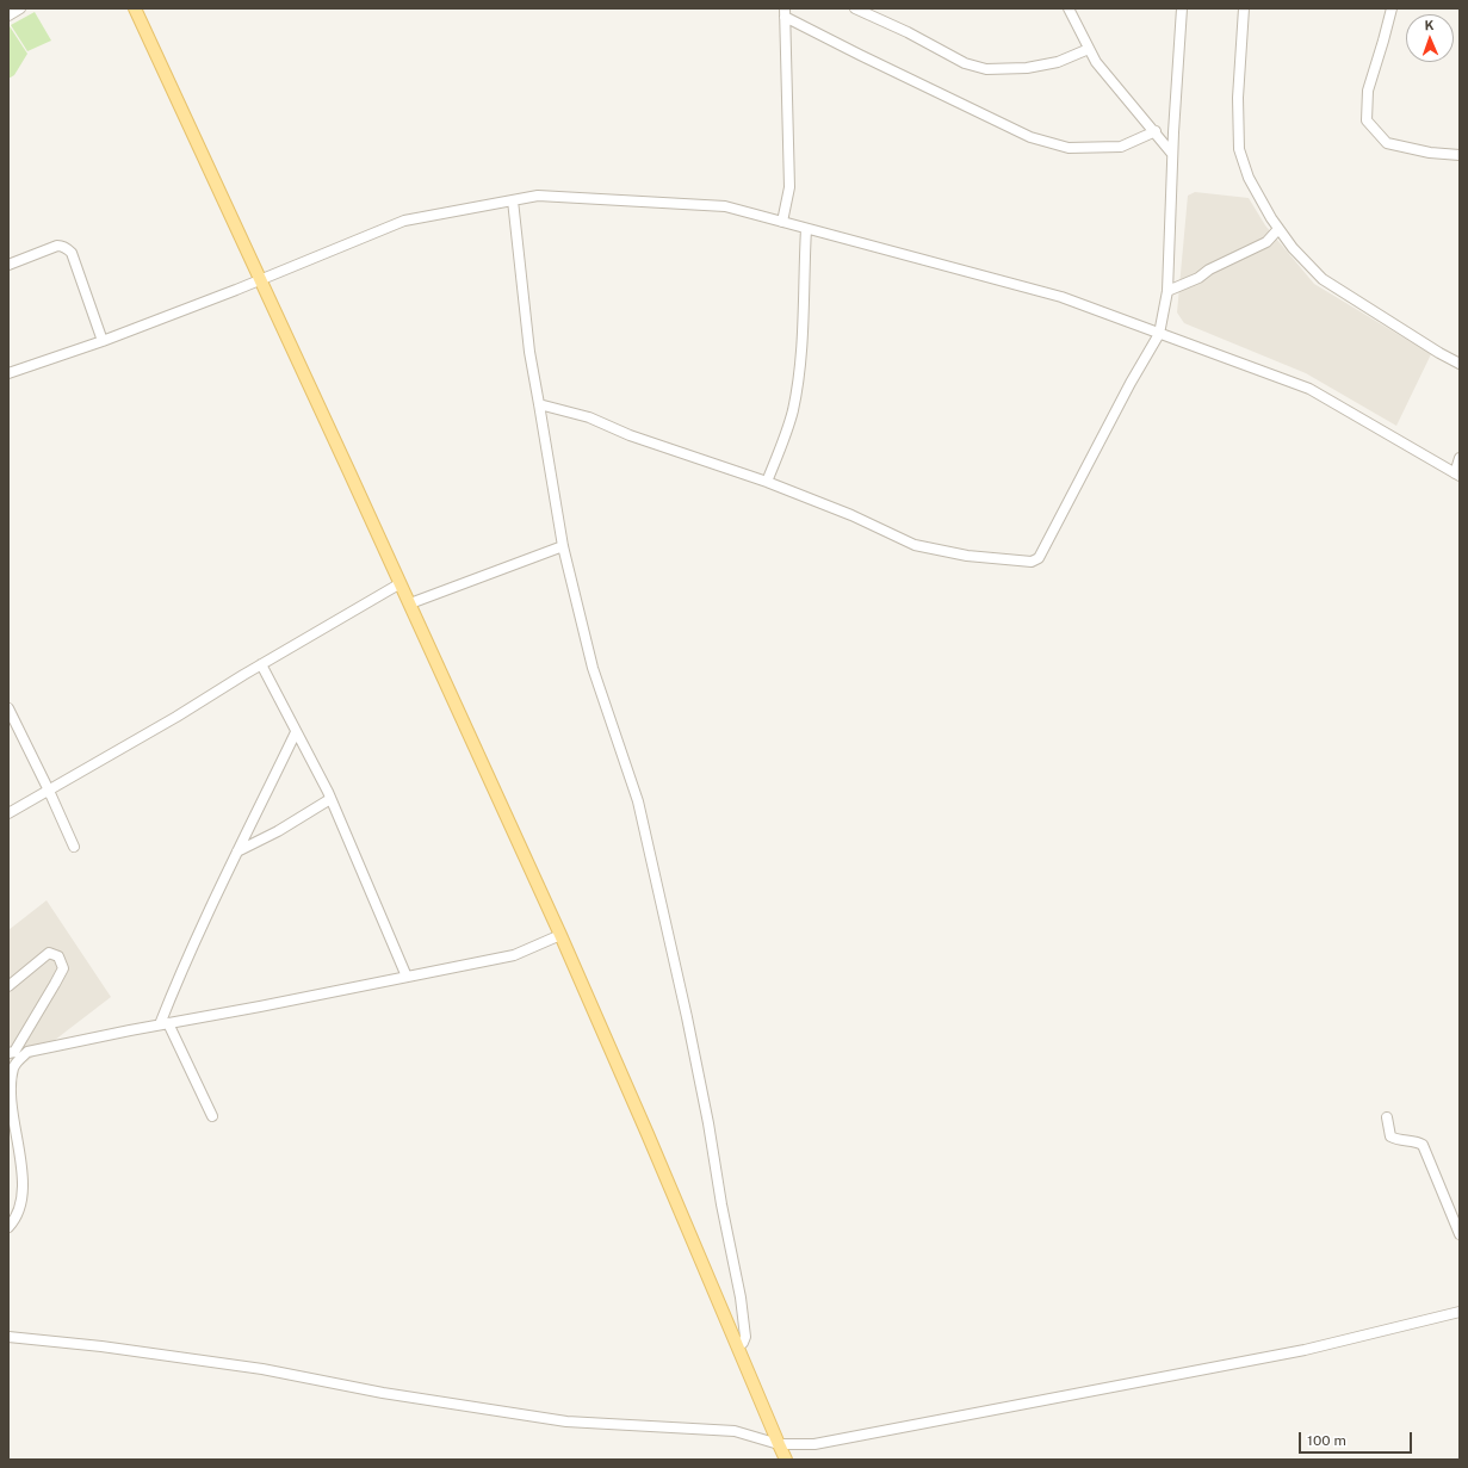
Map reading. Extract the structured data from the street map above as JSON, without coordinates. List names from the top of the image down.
{
  "scale_bar": "100 m",
  "north": "top"
}
